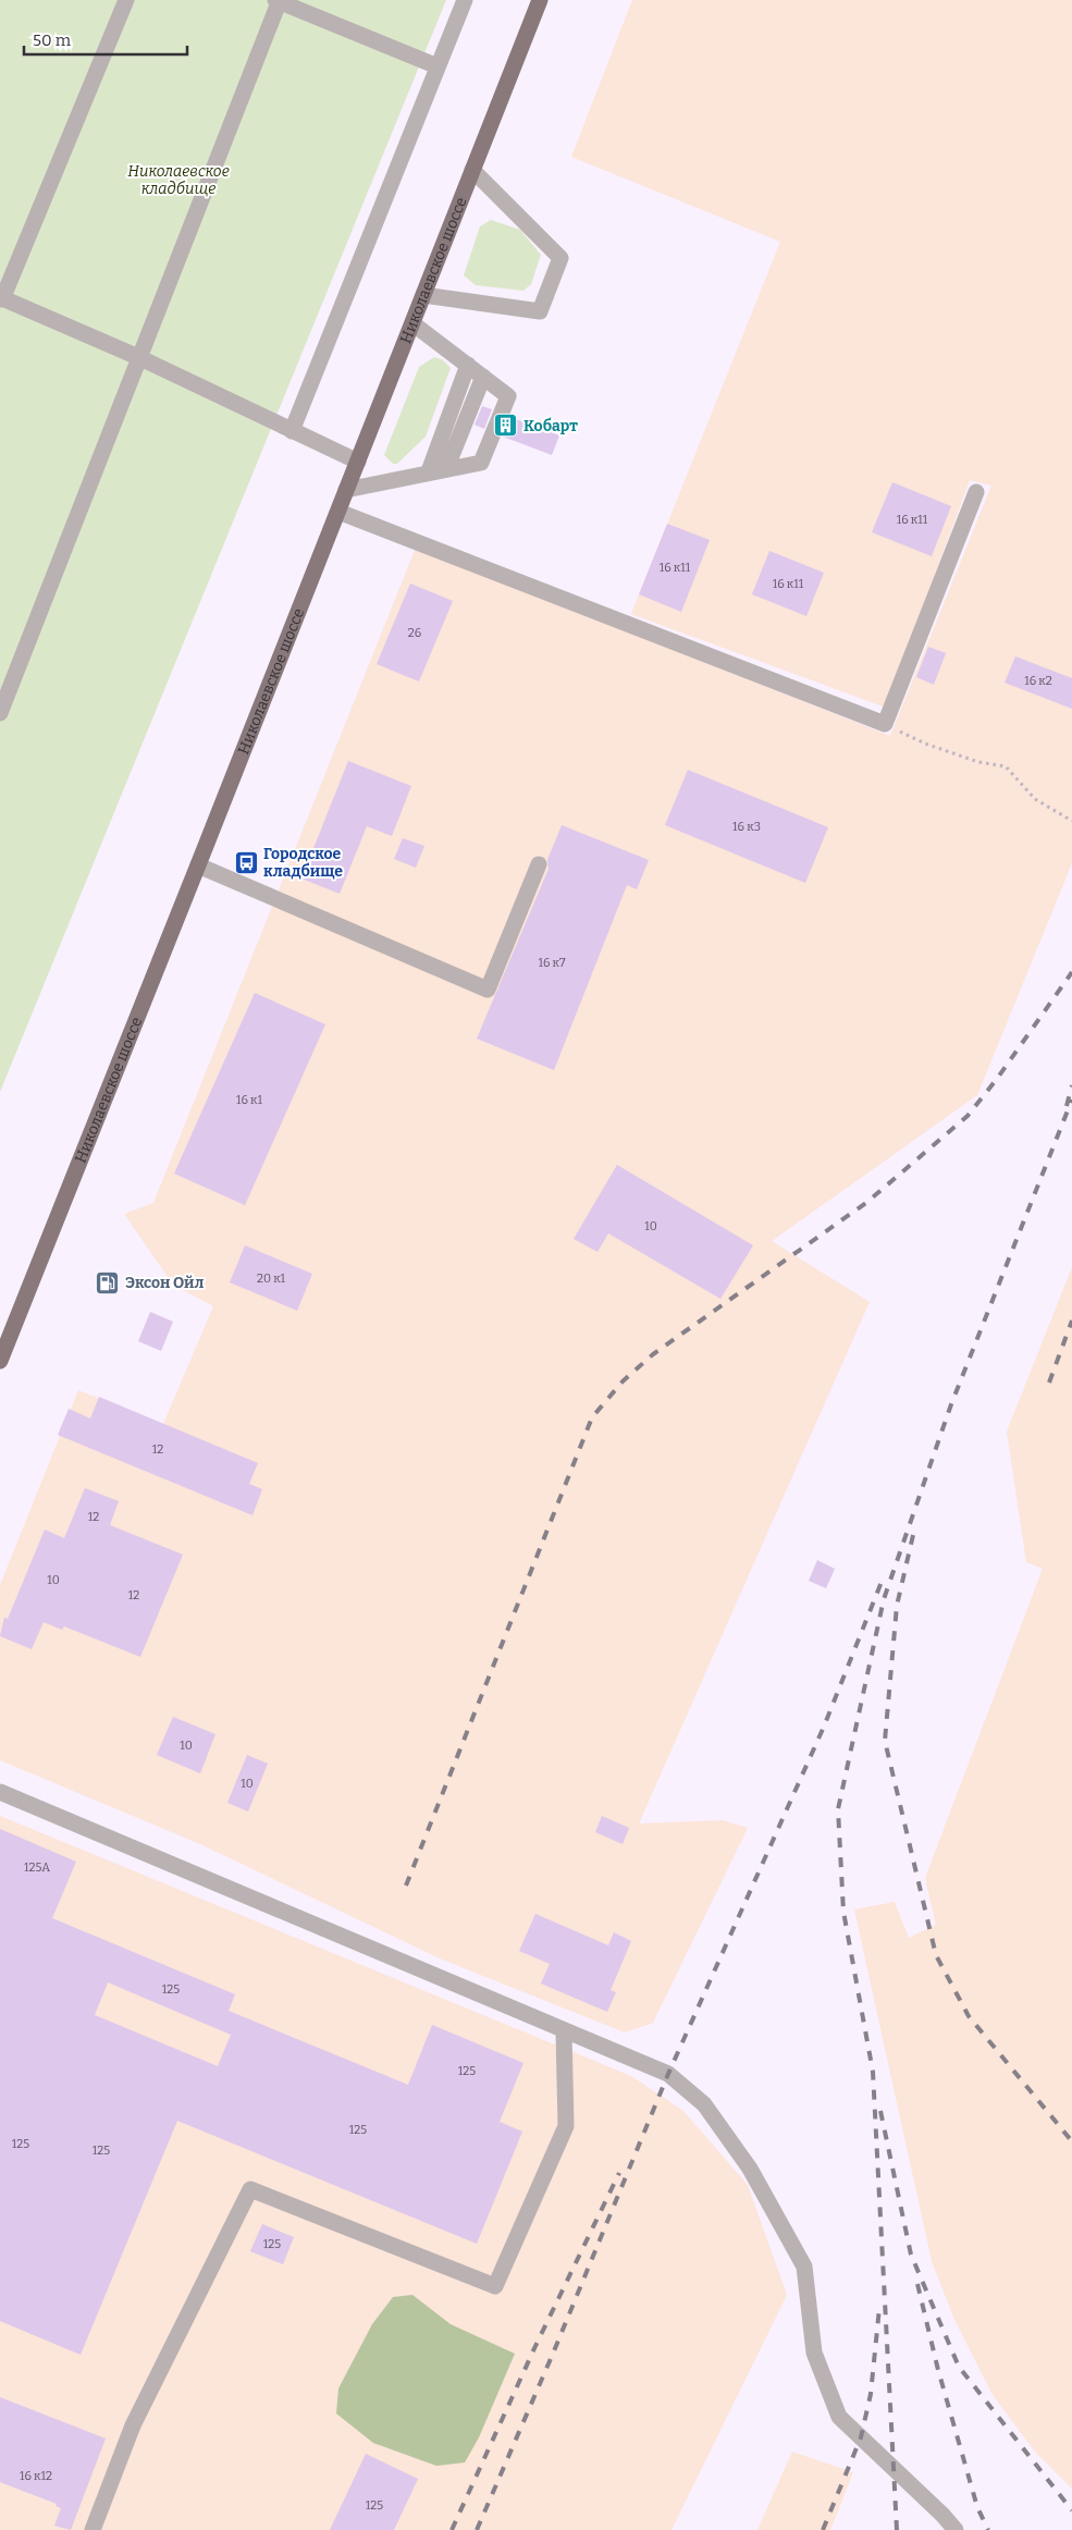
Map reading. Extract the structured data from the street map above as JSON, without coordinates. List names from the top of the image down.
{
  "streets": {
    "main road": ["Николаевское шоссе"]
  },
  "parks": ["Николаевское кладбище"],
  "places": {
    "building": ["Кобарт"],
    "bus stop": ["Городское кладбище"],
    "fuel station": ["Эксон Ойл"]
  },
  "house_numbers": [
    "16 к11",
    "16 к11",
    "16 к11",
    "26",
    "16 к2",
    "16 к3",
    "16 к7",
    "16 к1",
    "10",
    "20 к1",
    "12",
    "12",
    "10",
    "12",
    "10",
    "10",
    "125А",
    "125",
    "125",
    "125",
    "125",
    "125",
    "125",
    "16 к12",
    "125"
  ],
  "scale_bar": "50 m"
}
